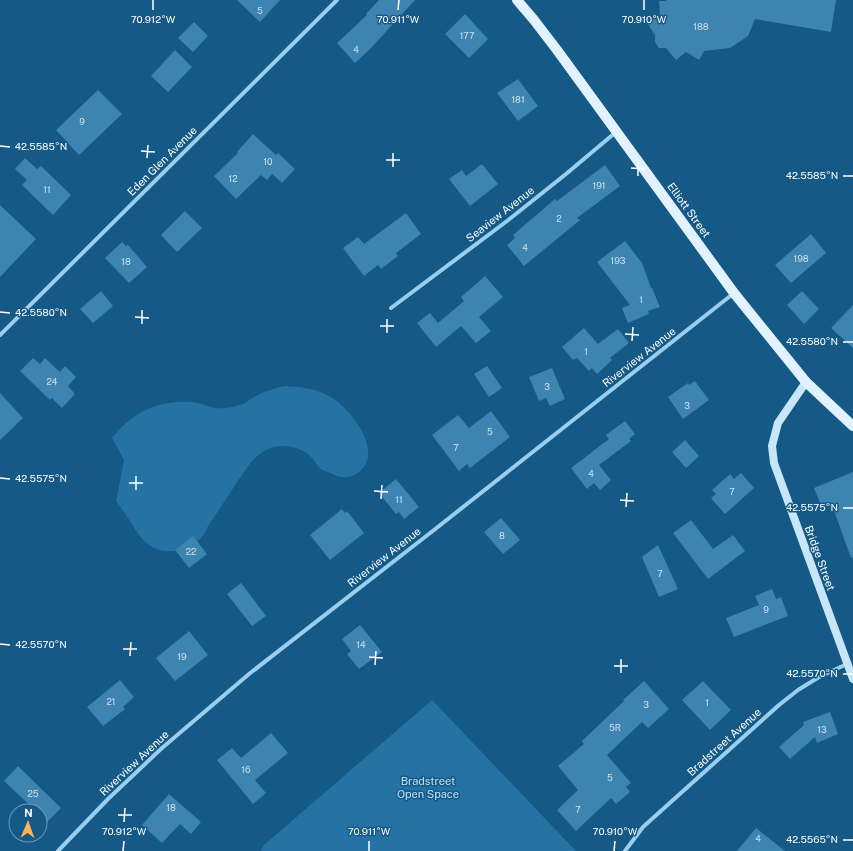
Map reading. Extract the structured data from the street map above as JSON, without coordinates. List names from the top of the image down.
{
  "streets": {
    "main road": ["Elliott Street", "Bridge Street"],
    "street": [
      "Eden Glen Avenue",
      "Seaview Avenue",
      "Riverview Avenue",
      "Bradstreet Avenue"
    ]
  },
  "crossings": [
    ["Elliott Street", "Seaview Avenue"],
    ["Elliott Street", "Riverview Avenue"],
    ["Elliott Street", "Bridge Street"],
    ["Bridge Street", "Bradstreet Avenue"]
  ],
  "parks": ["Bradstreet Open Space"],
  "house_numbers": [
    "5",
    "188",
    "177",
    "4",
    "181",
    "9",
    "10",
    "12",
    "191",
    "11",
    "2",
    "4",
    "198",
    "193",
    "18",
    "1",
    "1",
    "24",
    "3",
    "3",
    "5",
    "7",
    "4",
    "7",
    "11",
    "8",
    "22",
    "7",
    "9",
    "14",
    "19",
    "21",
    "1",
    "3",
    "5R",
    "13",
    "16",
    "5",
    "25",
    "18",
    "7",
    "4"
  ],
  "north": "top",
  "coordinates": [
    "70.912°W",
    "70.911°W",
    "70.910°W",
    "42.5585°N",
    "42.5580°N",
    "42.5575°N",
    "42.5570°N",
    "42.5565°N"
  ]
}
